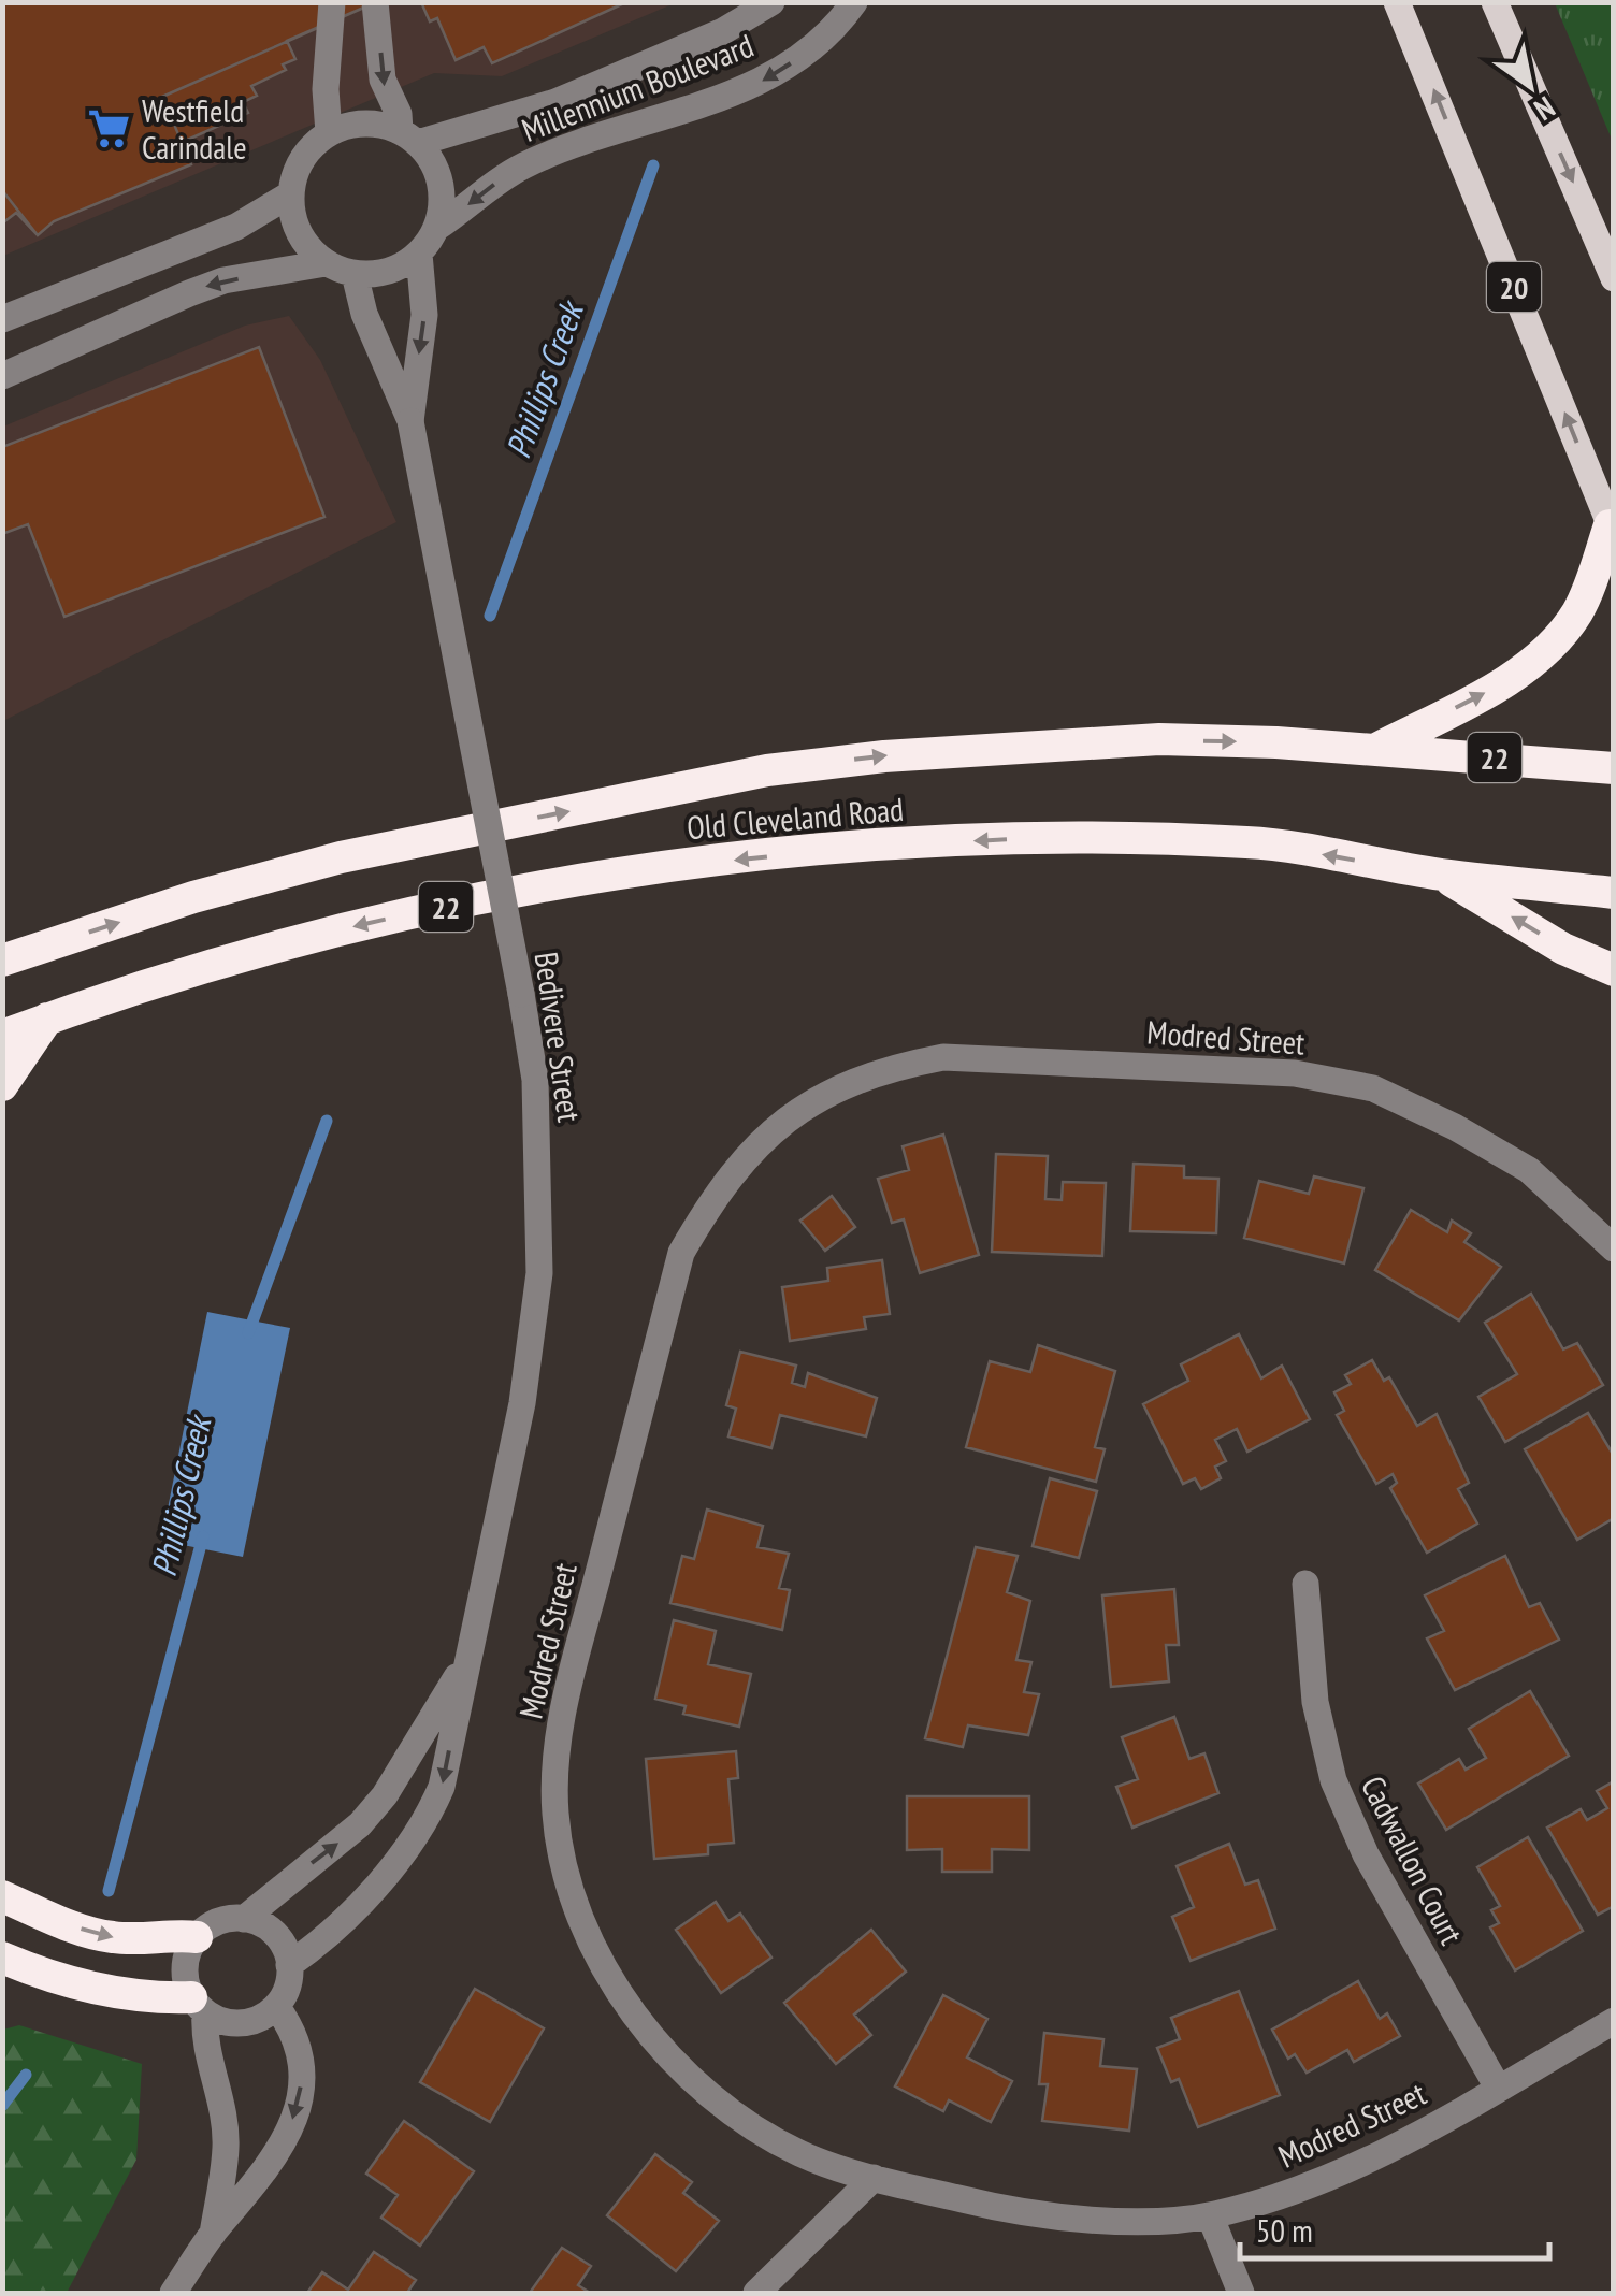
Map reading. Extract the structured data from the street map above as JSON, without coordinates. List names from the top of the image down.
{
  "streets": {
    "highway": ["22", "Old Cleveland Road"],
    "main road": ["20"],
    "street": [
      "Millennium Boulevard",
      "Bedivere Street",
      "Modred Street",
      "Cadwallon Court"
    ]
  },
  "crossings": [
    ["Millennium Boulevard", "Bedivere Street"],
    ["Modred Street", "Cadwallon Court"]
  ],
  "water": ["Phillips Creek"],
  "places": {
    "supermarket": ["Westfield Carindale"]
  },
  "scale_bar": "50 m",
  "north": "bottom right"
}
